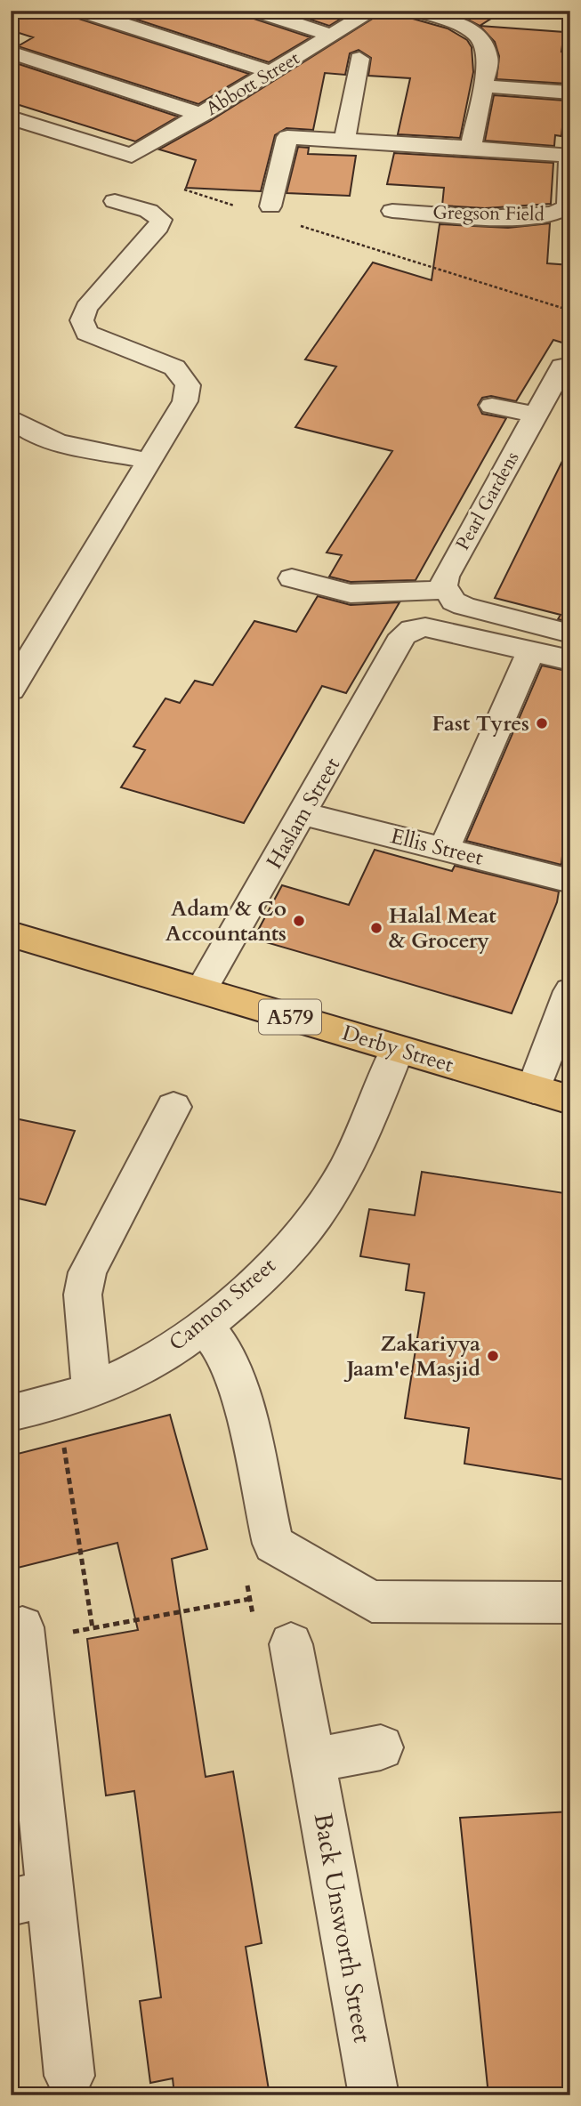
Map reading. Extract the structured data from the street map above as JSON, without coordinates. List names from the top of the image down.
{
  "streets": {
    "main road": ["A579", "Derby Street"],
    "street": [
      "Abbott Street",
      "Gregson Field",
      "Pearl Gardens",
      "Haslam Street",
      "Ellis Street",
      "Cannon Street",
      "Back Unsworth Street"
    ]
  },
  "crossings": [
    ["Haslam Street", "Ellis Street"],
    ["Haslam Street", "Derby Street"],
    ["Derby Street", "Cannon Street"]
  ],
  "places": [
    "Fast Tyres",
    "Adam & Co Accountants",
    "Halal Meat & Grocery",
    "Zakariyya Jaam'e Masjid"
  ]
}
